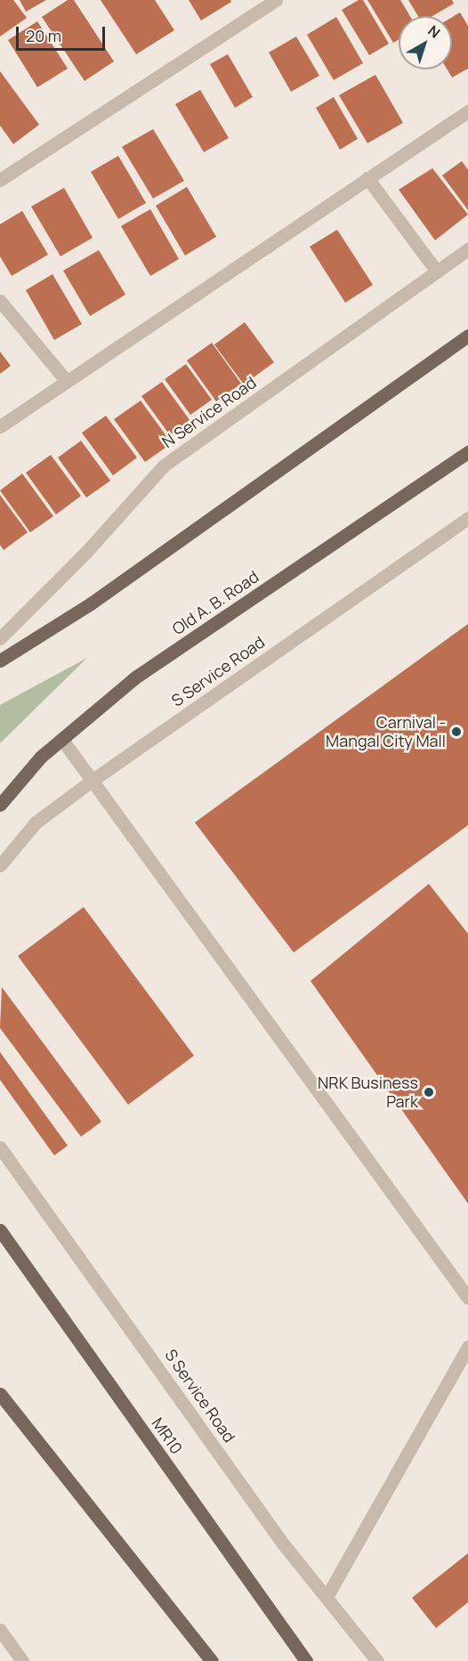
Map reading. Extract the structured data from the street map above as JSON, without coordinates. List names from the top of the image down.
{
  "streets": {
    "main road": ["Old A. B. Road", "MR10"],
    "street": ["N Service Road", "S Service Road"]
  },
  "places": ["Carnival - Mangal City Mall", "NRK Business Park"],
  "scale_bar": "20 m",
  "north": "top right"
}
